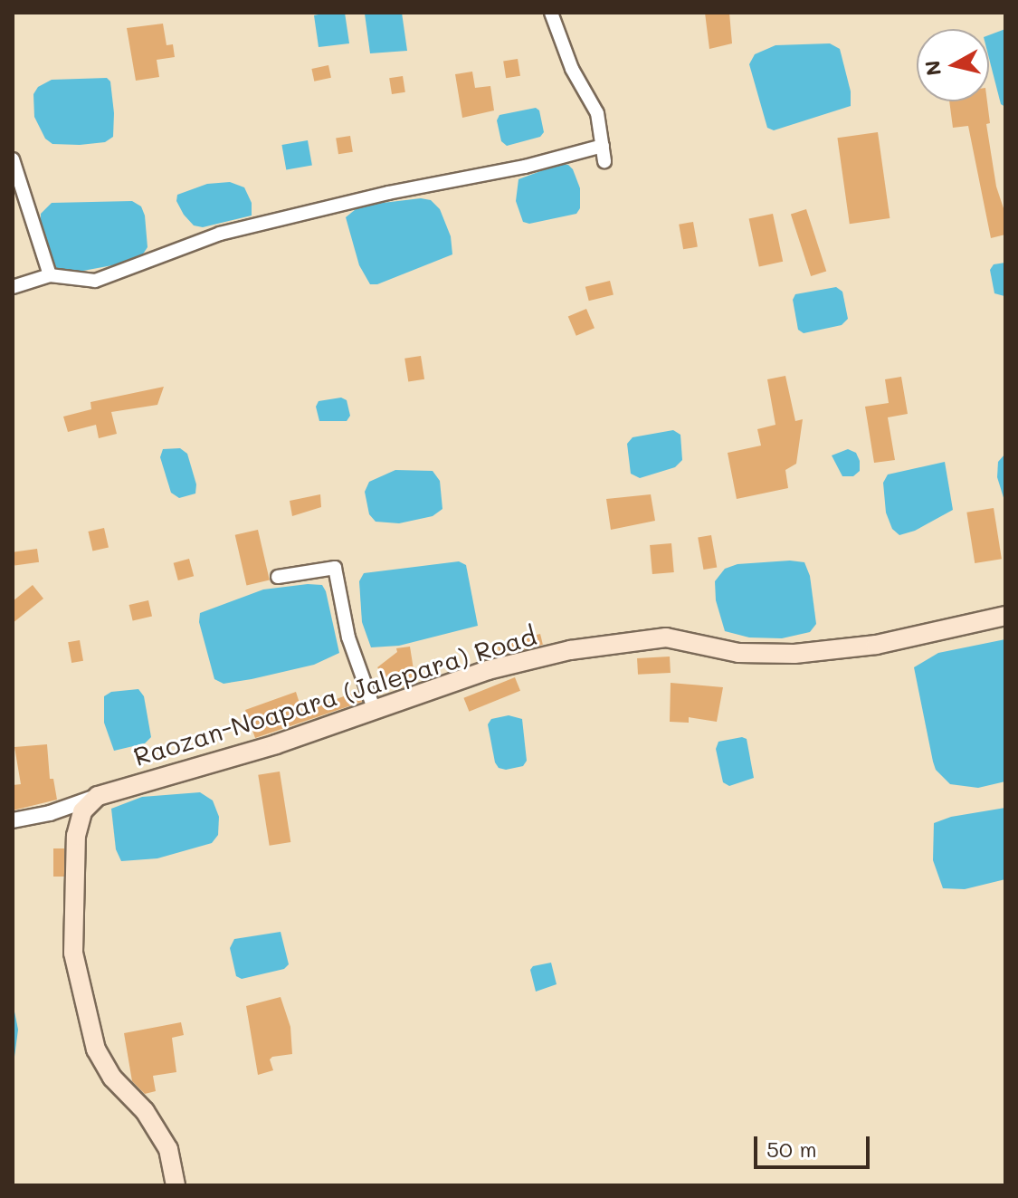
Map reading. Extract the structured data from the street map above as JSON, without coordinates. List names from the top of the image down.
{
  "streets": {
    "main road": ["Raozan-Noapara (Jalepara) Road"]
  },
  "scale_bar": "50 m",
  "north": "left"
}
